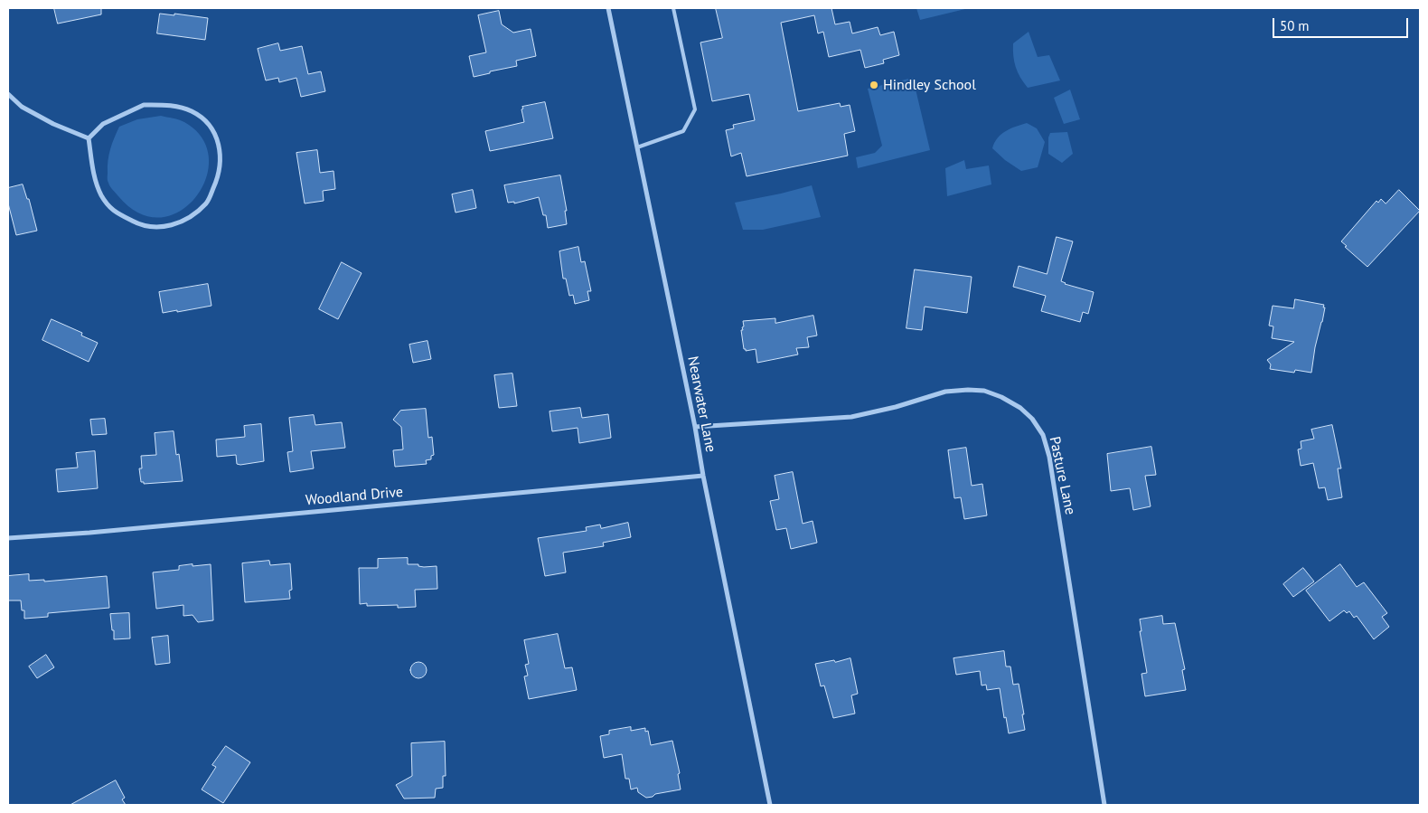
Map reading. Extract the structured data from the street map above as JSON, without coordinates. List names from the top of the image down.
{
  "streets": {
    "street": ["Nearwater Lane", "Pasture Lane", "Woodland Drive"]
  },
  "crossings": [
    ["Nearwater Lane", "Pasture Lane"],
    ["Nearwater Lane", "Woodland Drive"]
  ],
  "places": ["Hindley School"],
  "scale_bar": "50 m"
}
